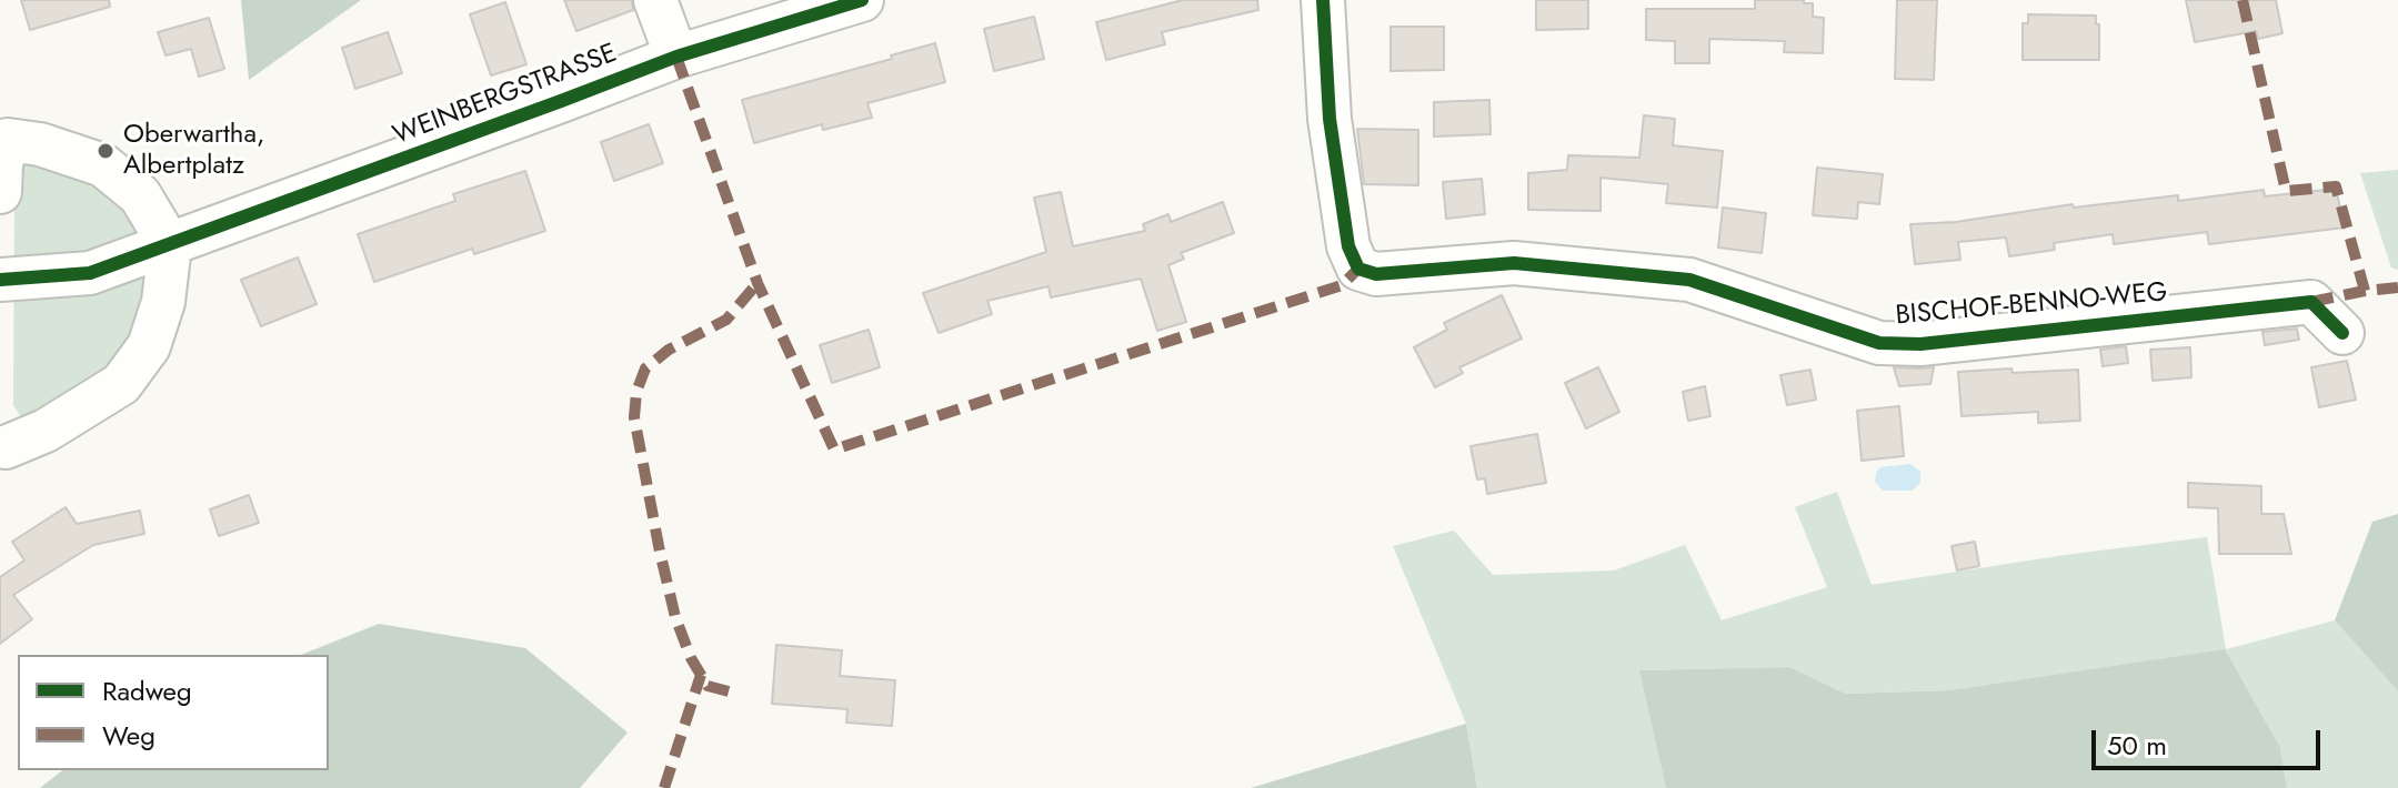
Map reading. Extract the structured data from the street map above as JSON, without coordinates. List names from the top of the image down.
{
  "streets": {
    "street": ["WEINBERGSTRASSE", "BISCHOF-BENNO-WEG"]
  },
  "places": ["Oberwartha, Albertplatz"],
  "legend": ["Radweg", "Weg"],
  "scale_bar": "50 m"
}
